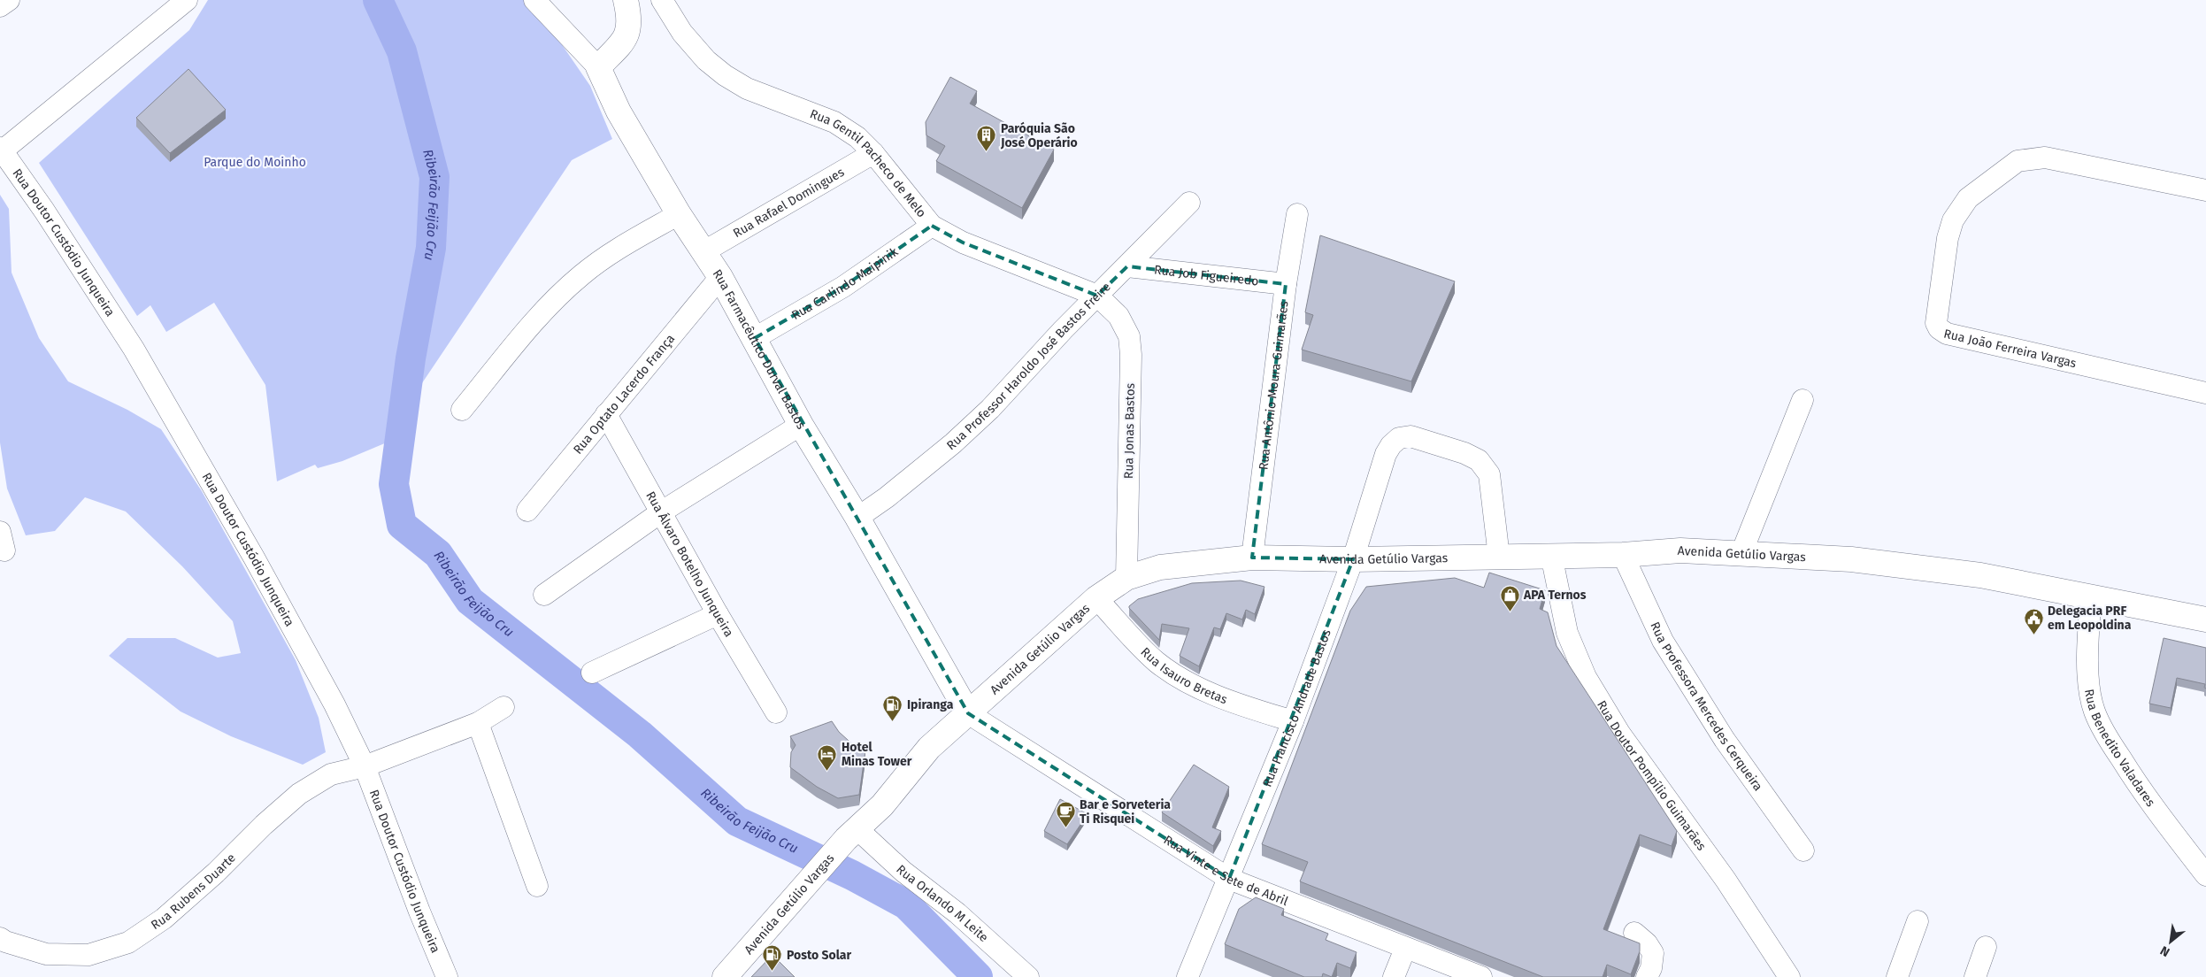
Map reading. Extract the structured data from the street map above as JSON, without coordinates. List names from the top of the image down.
{
  "streets": {
    "main road": ["Rua Farmacêutico Durval Bastos", "Avenida Getúlio Vargas"],
    "street": [
      "Rua Gentil Pacheco de Melo",
      "Rua Rafael Domingues",
      "Rua Doutor Custódio Junqueira",
      "Rua Job Figueiredo",
      "Rua Carlindo Maipinik",
      "Rua João Ferreira Vargas",
      "Rua Professor Haroldo José Bastos Freire",
      "Rua Antônio Moura Guimarães",
      "Rua Optato Lacerdo França",
      "Rua Jonas Bastos",
      "Rua Álvaro Botelho Junqueira",
      "Rua Isauro Bretas",
      "Rua Professora Mercedes Cerqueira",
      "Rua Francisco Andrade Bastos",
      "Rua Benedito Valadares",
      "Rua Doutor Pompílio Guimarães",
      "Rua Vinte e Sete de Abril",
      "Rua Rubens Duarte",
      "Rua Orlando M Leite"
    ]
  },
  "crossings": [
    ["Rua Gentil Pacheco de Melo", "Rua Rafael Domingues"],
    ["Rua Gentil Pacheco de Melo", "Rua Carlindo Maipinik"],
    ["Rua Gentil Pacheco de Melo", "Rua Professor Haroldo José Bastos Freire"],
    ["Rua Gentil Pacheco de Melo", "Rua Jonas Bastos"],
    ["Rua Rafael Domingues", "Rua Farmacêutico Durval Bastos"],
    ["Rua Doutor Custódio Junqueira", "Rua Rubens Duarte"],
    ["Rua Job Figueiredo", "Rua Professor Haroldo José Bastos Freire"],
    ["Rua Job Figueiredo", "Rua Antônio Moura Guimarães"],
    ["Rua Carlindo Maipinik", "Rua Farmacêutico Durval Bastos"],
    ["Rua Farmacêutico Durval Bastos", "Rua Professor Haroldo José Bastos Freire"],
    ["Rua Farmacêutico Durval Bastos", "Rua Optato Lacerdo França"],
    ["Rua Farmacêutico Durval Bastos", "Avenida Getúlio Vargas"],
    ["Rua Farmacêutico Durval Bastos", "Rua Vinte e Sete de Abril"],
    ["Rua Professor Haroldo José Bastos Freire", "Rua Jonas Bastos"],
    ["Rua Antônio Moura Guimarães", "Avenida Getúlio Vargas"],
    ["Rua Optato Lacerdo França", "Rua Álvaro Botelho Junqueira"],
    ["Rua Jonas Bastos", "Avenida Getúlio Vargas"],
    ["Avenida Getúlio Vargas", "Rua Isauro Bretas"],
    ["Avenida Getúlio Vargas", "Rua Professora Mercedes Cerqueira"],
    ["Avenida Getúlio Vargas", "Rua Francisco Andrade Bastos"],
    ["Avenida Getúlio Vargas", "Rua Benedito Valadares"],
    ["Avenida Getúlio Vargas", "Rua Doutor Pompílio Guimarães"],
    ["Avenida Getúlio Vargas", "Rua Vinte e Sete de Abril"],
    ["Avenida Getúlio Vargas", "Rua Orlando M Leite"],
    ["Rua Isauro Bretas", "Rua Francisco Andrade Bastos"],
    ["Rua Francisco Andrade Bastos", "Rua Vinte e Sete de Abril"]
  ],
  "water": ["Ribeirão Feijão Cru"],
  "parks": ["Parque do Moinho"],
  "places": {
    "building": ["Paróquia São José Operário"],
    "shop": ["APA Ternos"],
    "public building": ["Delegacia PRF em Leopoldina"],
    "fuel station": ["Ipiranga", "Posto Solar"],
    "hotel": ["Hotel Minas Tower"],
    "cafe": ["Bar e Sorveteria Ti Risquei"]
  },
  "north": "bottom left"
}
